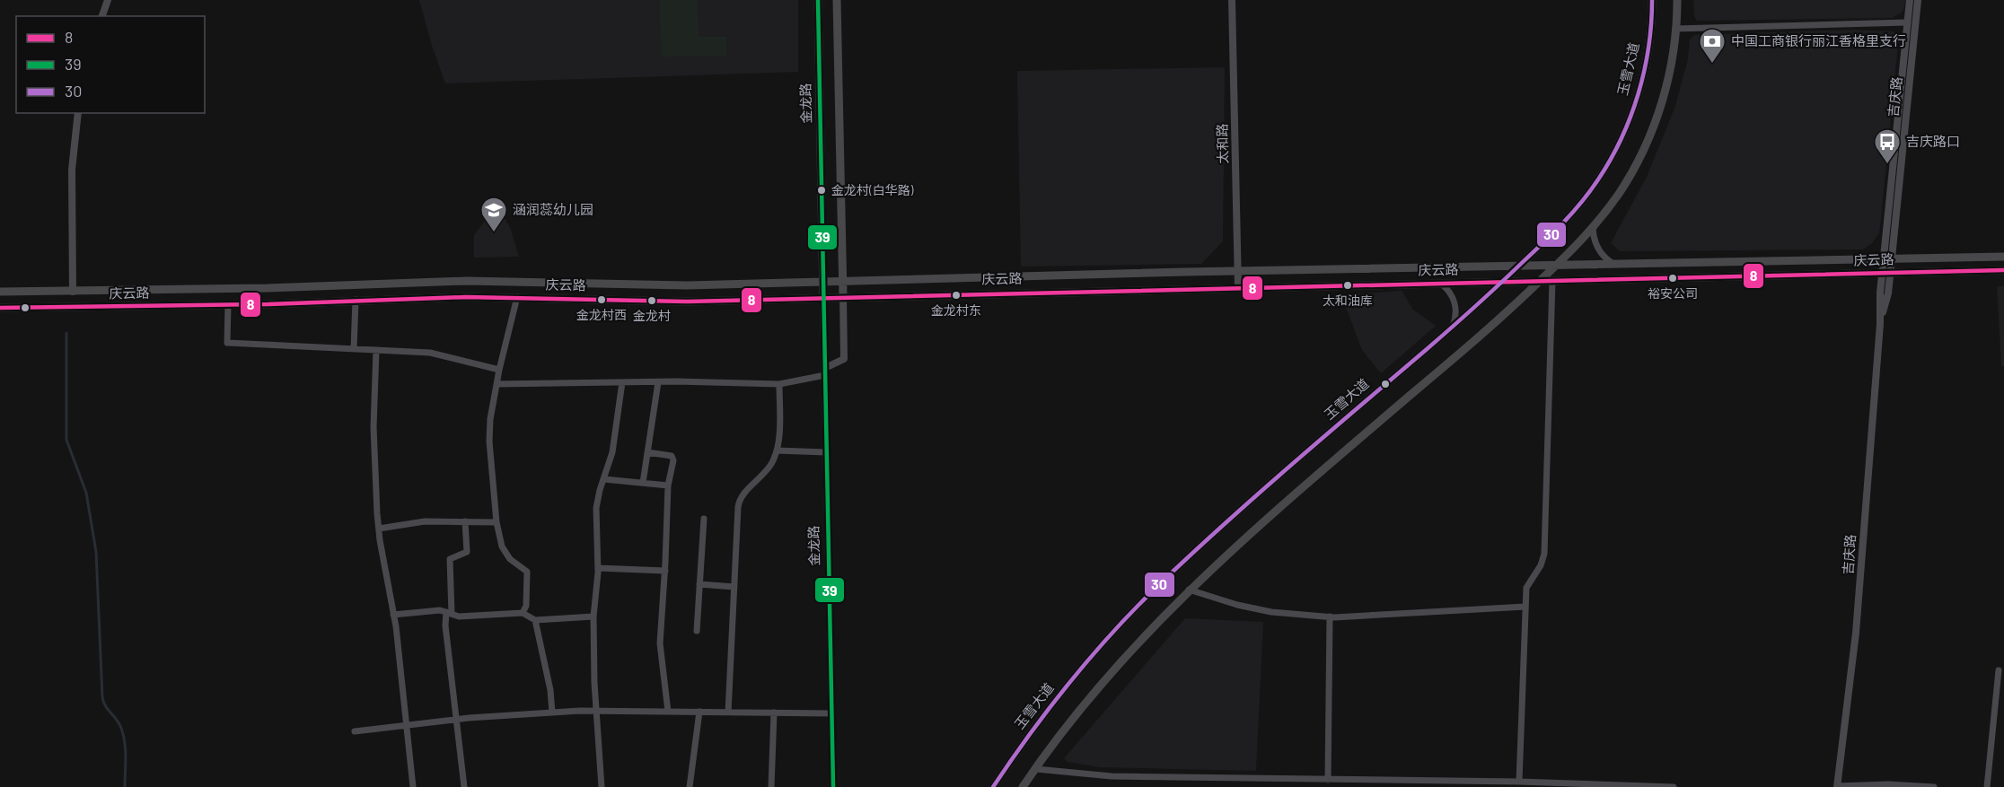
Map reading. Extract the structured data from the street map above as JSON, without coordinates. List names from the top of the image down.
{
  "streets": {
    "main road": ["玉雪大道", "金龙路", "庆云路"],
    "street": ["吉庆路", "太和路"]
  },
  "crossings": [
    ["玉雪大道", "庆云路"],
    ["吉庆路", "庆云路"],
    ["金龙路", "庆云路"],
    ["太和路", "庆云路"]
  ],
  "places": {
    "bank": ["中国工商银行丽江香格里支行"],
    "bus stop": ["吉庆路口"],
    "other": [
      "金龙村(白华路)",
      "裕安公司",
      "太和油库",
      "金龙村东",
      "金龙村西",
      "金龙村"
    ],
    "school or university": ["涵润蕊幼儿园"]
  },
  "lines": ["transit line 39", "transit line 30", "transit line 8"],
  "legend": ["8", "39", "30"]
}
